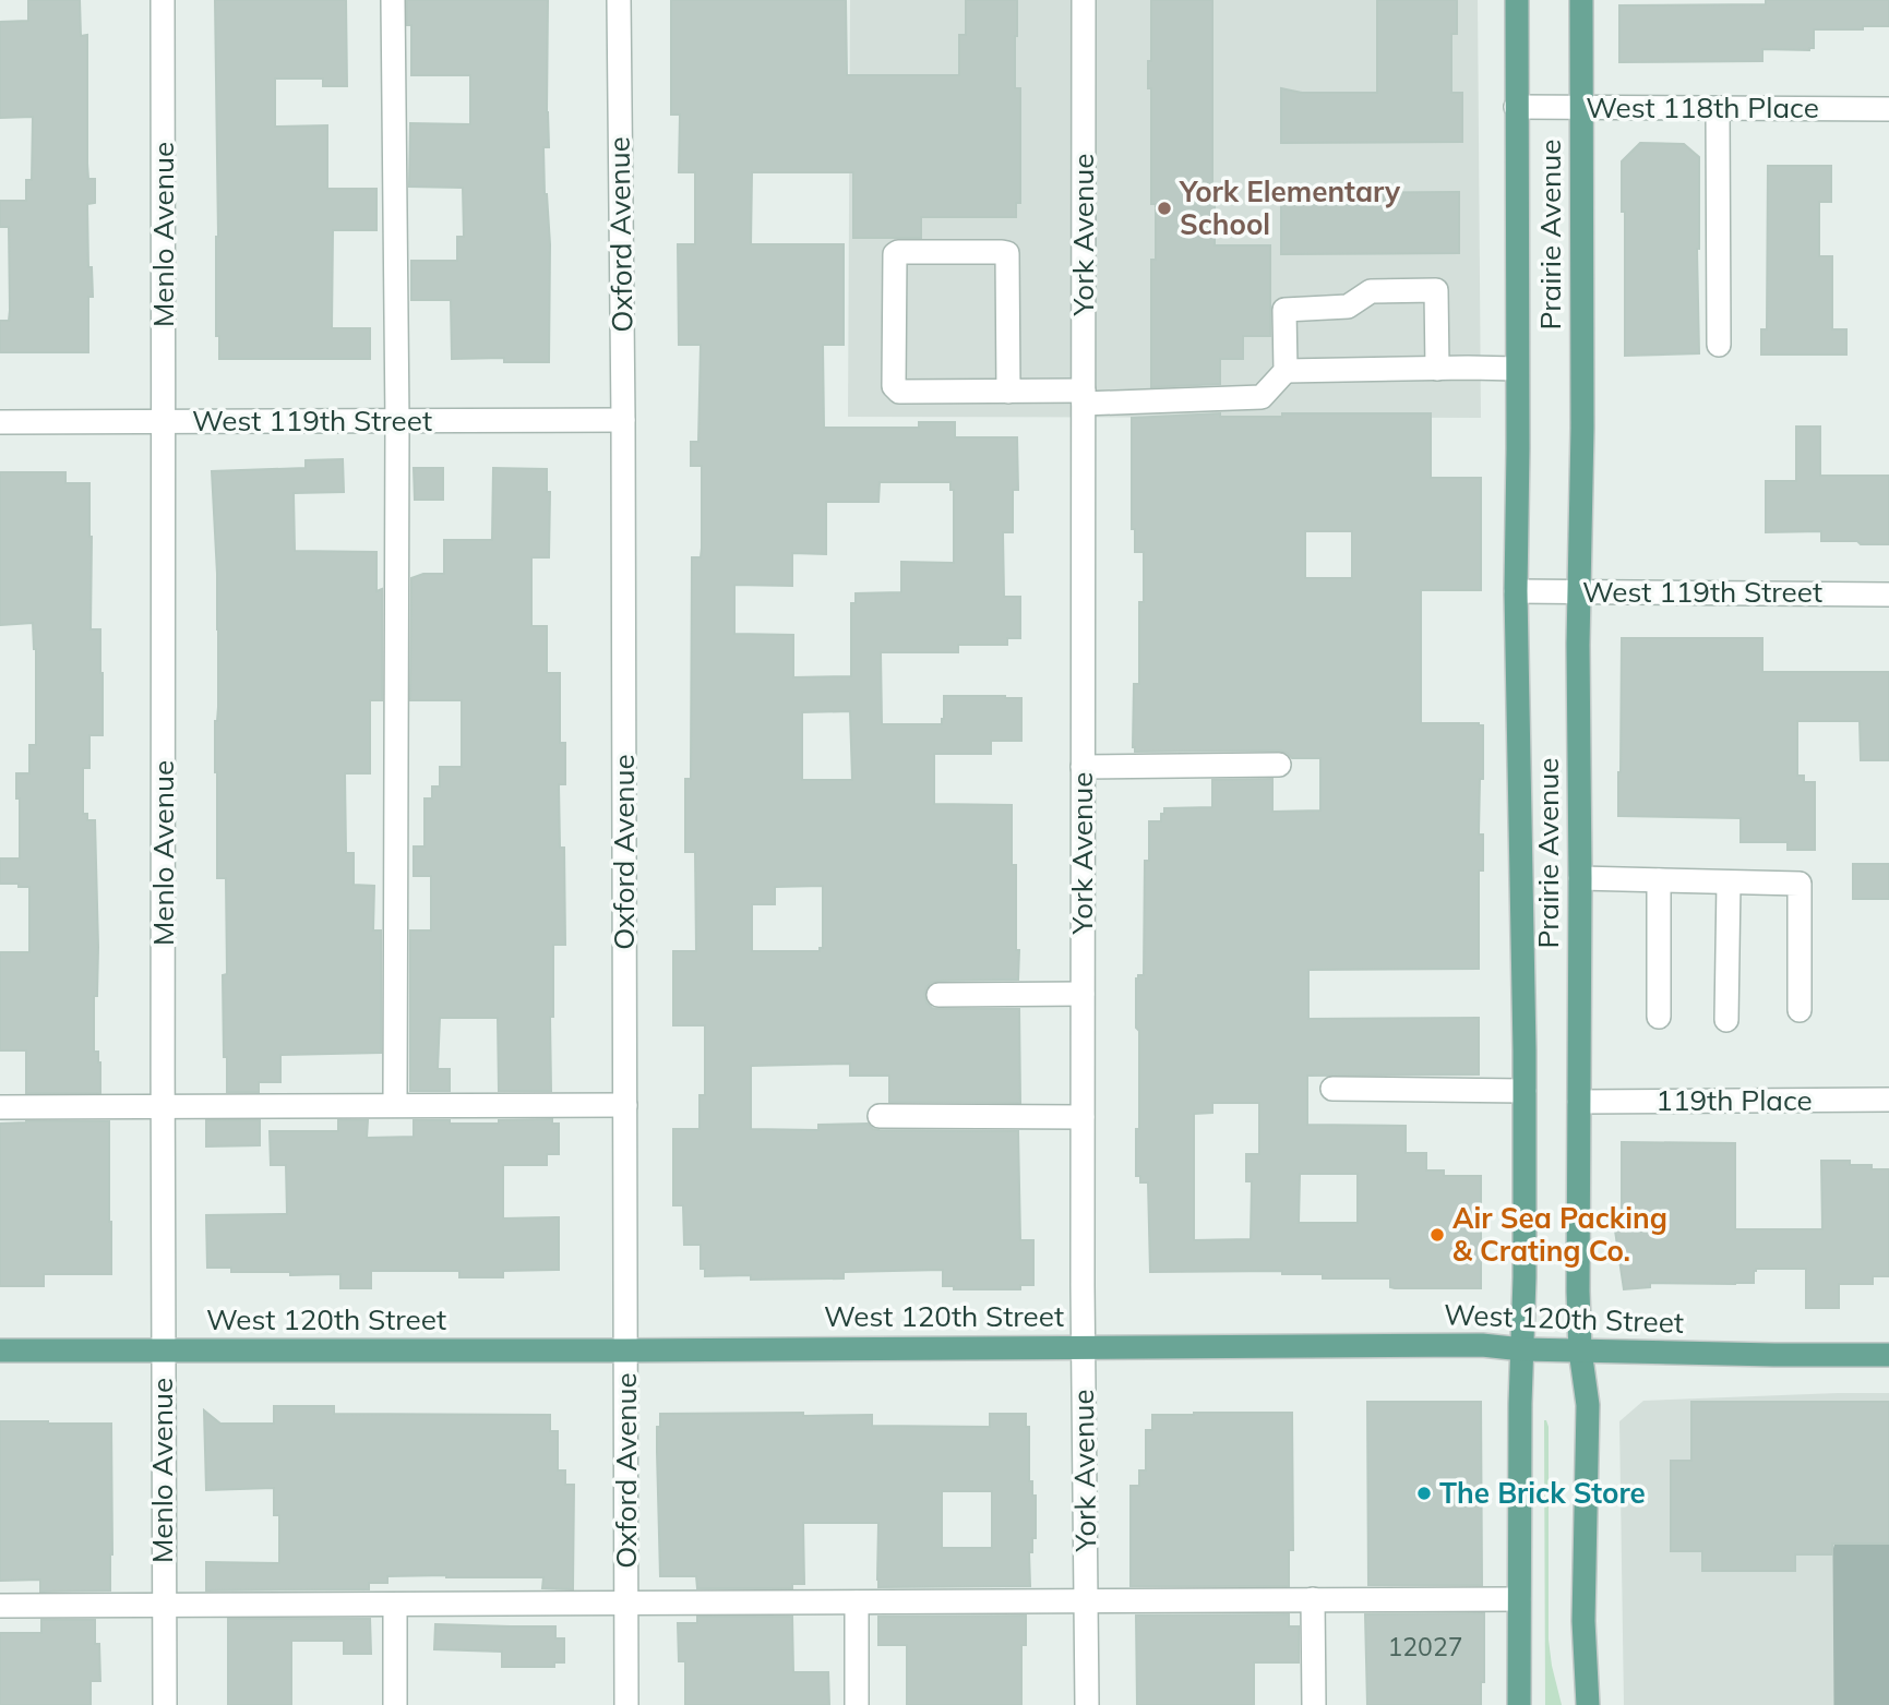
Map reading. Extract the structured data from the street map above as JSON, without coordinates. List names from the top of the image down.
{
  "streets": {
    "main road": ["Prairie Avenue", "West 120th Street"],
    "street": [
      "West 118th Place",
      "Menlo Avenue",
      "Oxford Avenue",
      "York Avenue",
      "West 119th Street",
      "119th Place"
    ]
  },
  "crossings": [
    ["West 118th Place", "Prairie Avenue"],
    ["Menlo Avenue", "West 119th Street"],
    ["Menlo Avenue", "West 120th Street"],
    ["Oxford Avenue", "West 119th Street"],
    ["Oxford Avenue", "West 120th Street"],
    ["York Avenue", "West 120th Street"],
    ["Prairie Avenue", "West 119th Street"],
    ["Prairie Avenue", "119th Place"],
    ["Prairie Avenue", "West 120th Street"]
  ],
  "places": ["York Elementary School", "Air Sea Packing & Crating Co.", "The Brick Store"],
  "house_numbers": ["12027"]
}
